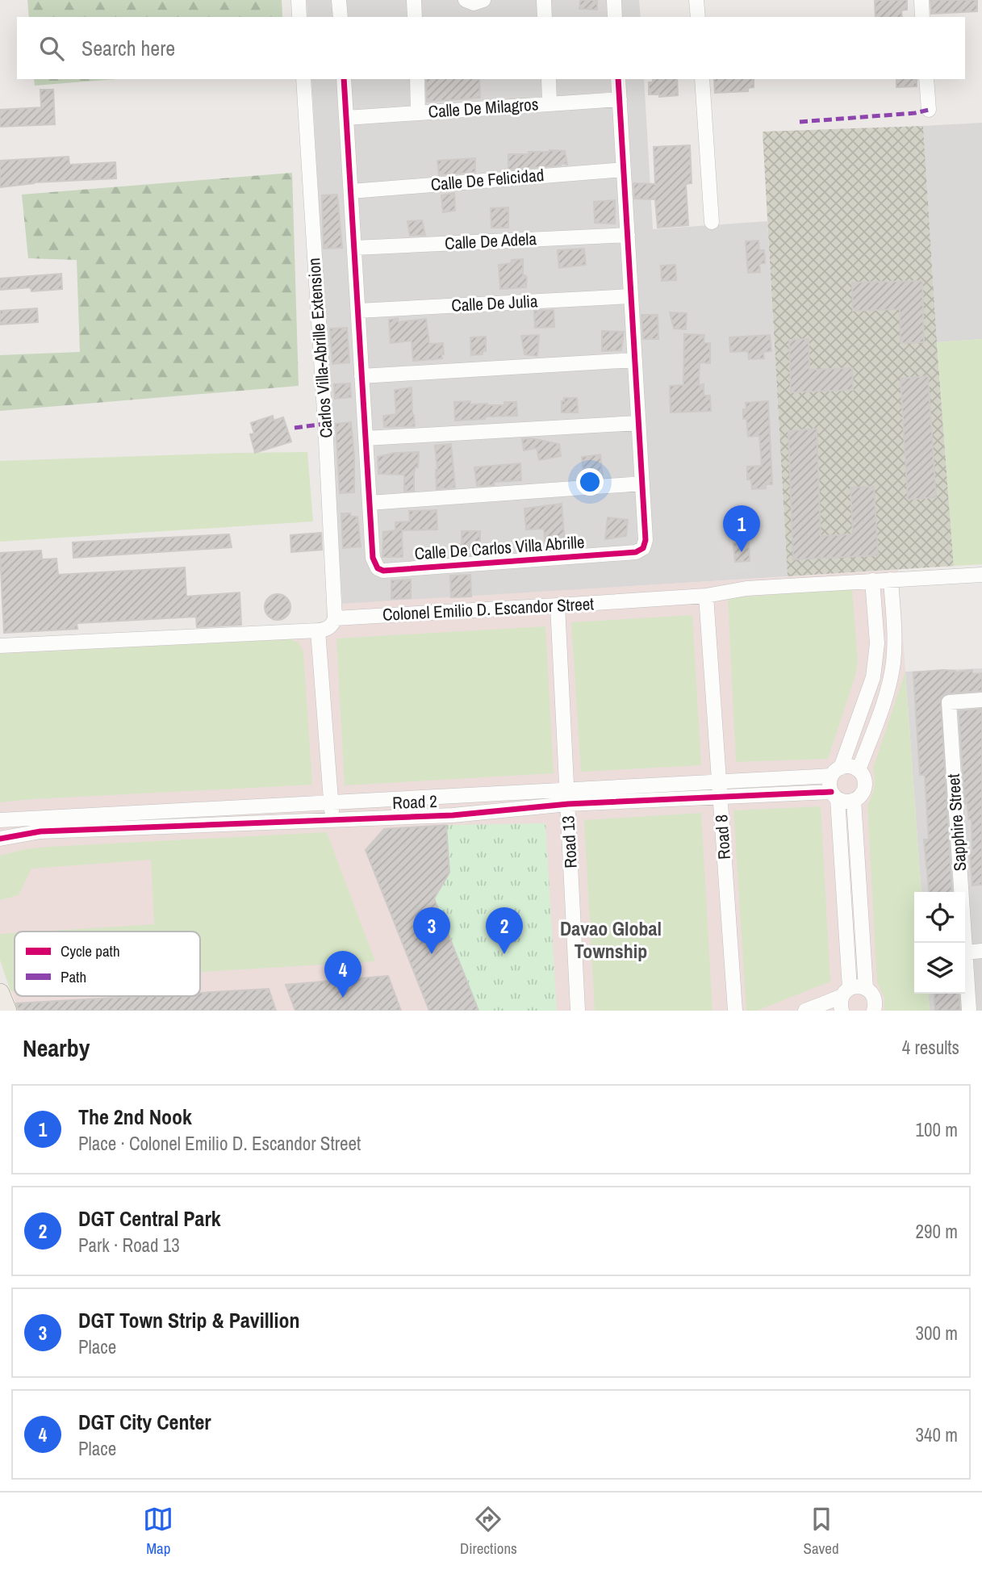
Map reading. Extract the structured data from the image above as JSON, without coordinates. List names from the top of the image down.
{
  "streets": {
    "street": [
      "Calle De Milagros",
      "Calle De Felicidad",
      "Calle De Adela",
      "Calle De Julia",
      "Carlos Villa-Abrille Extension",
      "Calle De Carlos Villa Abrille",
      "Colonel Emilio D. Escandor Street",
      "Road 2",
      "Sapphire Street",
      "Road 8",
      "Road 13"
    ]
  },
  "crossings": [
    ["Calle De Milagros", "Calle De Carlos Villa Abrille"],
    ["Calle De Felicidad", "Calle De Carlos Villa Abrille"],
    ["Calle De Adela", "Calle De Carlos Villa Abrille"],
    ["Calle De Julia", "Calle De Carlos Villa Abrille"],
    ["Carlos Villa-Abrille Extension", "Colonel Emilio D. Escandor Street"],
    ["Colonel Emilio D. Escandor Street", "Road 8"],
    ["Colonel Emilio D. Escandor Street", "Road 13"],
    ["Road 2", "Road 8"],
    ["Road 2", "Road 13"]
  ],
  "districts": ["Davao Global Township"],
  "legend": ["Cycle path", "Path"],
  "page": {
    "search": "Search here",
    "pins": [
      "1",
      "2",
      "3",
      "4"
    ],
    "heading": ["Nearby", "4 results"],
    "list": [
      {
        "mark": "1",
        "name": "The 2nd Nook",
        "note": "Place · Colonel Emilio D. Escandor Street",
        "value": "100 m"
      },
      {
        "mark": "2",
        "name": "DGT Central Park",
        "note": "Park · Road 13",
        "value": "290 m"
      },
      {
        "mark": "3",
        "name": "DGT Town Strip & Pavillion",
        "note": "Place",
        "value": "300 m"
      },
      {
        "mark": "4",
        "name": "DGT City Center",
        "note": "Place",
        "value": "340 m"
      }
    ],
    "nav": ["Map", "Directions", "Saved"]
  }
}
